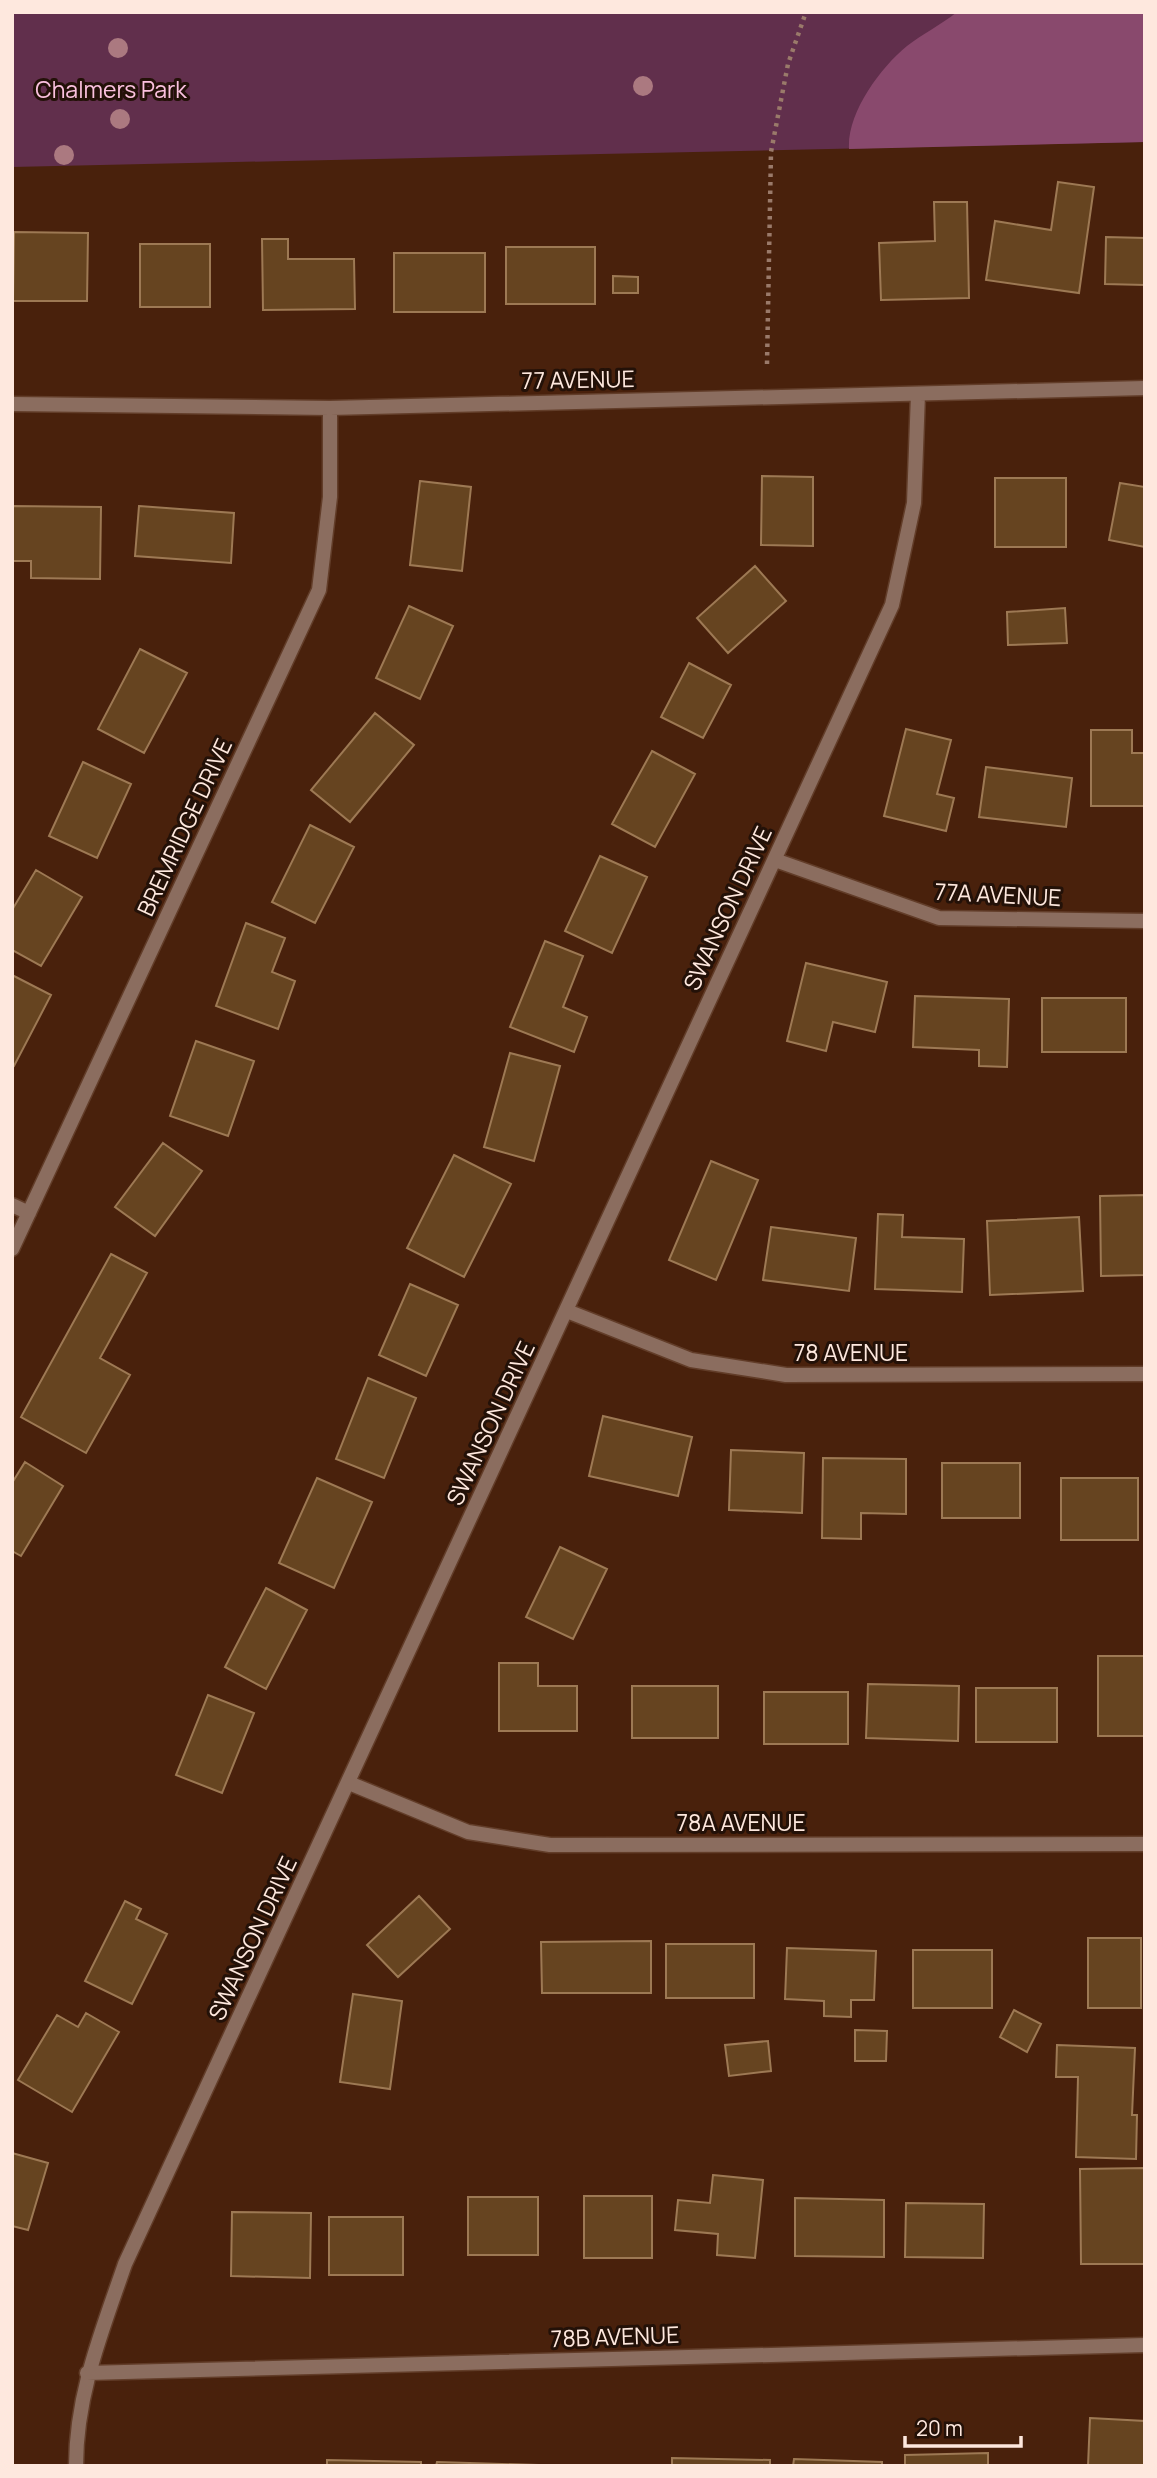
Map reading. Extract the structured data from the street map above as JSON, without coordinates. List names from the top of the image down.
{
  "streets": {
    "street": [
      "77 AVENUE",
      "BREMRIDGE DRIVE",
      "77A AVENUE",
      "SWANSON DRIVE",
      "78 AVENUE",
      "78A AVENUE",
      "78B AVENUE"
    ]
  },
  "crossings": [
    ["77 AVENUE", "BREMRIDGE DRIVE"],
    ["77 AVENUE", "SWANSON DRIVE"],
    ["77A AVENUE", "SWANSON DRIVE"],
    ["SWANSON DRIVE", "78 AVENUE"],
    ["SWANSON DRIVE", "78A AVENUE"],
    ["SWANSON DRIVE", "78B AVENUE"]
  ],
  "parks": ["Chalmers Park"],
  "scale_bar": "20 m"
}
